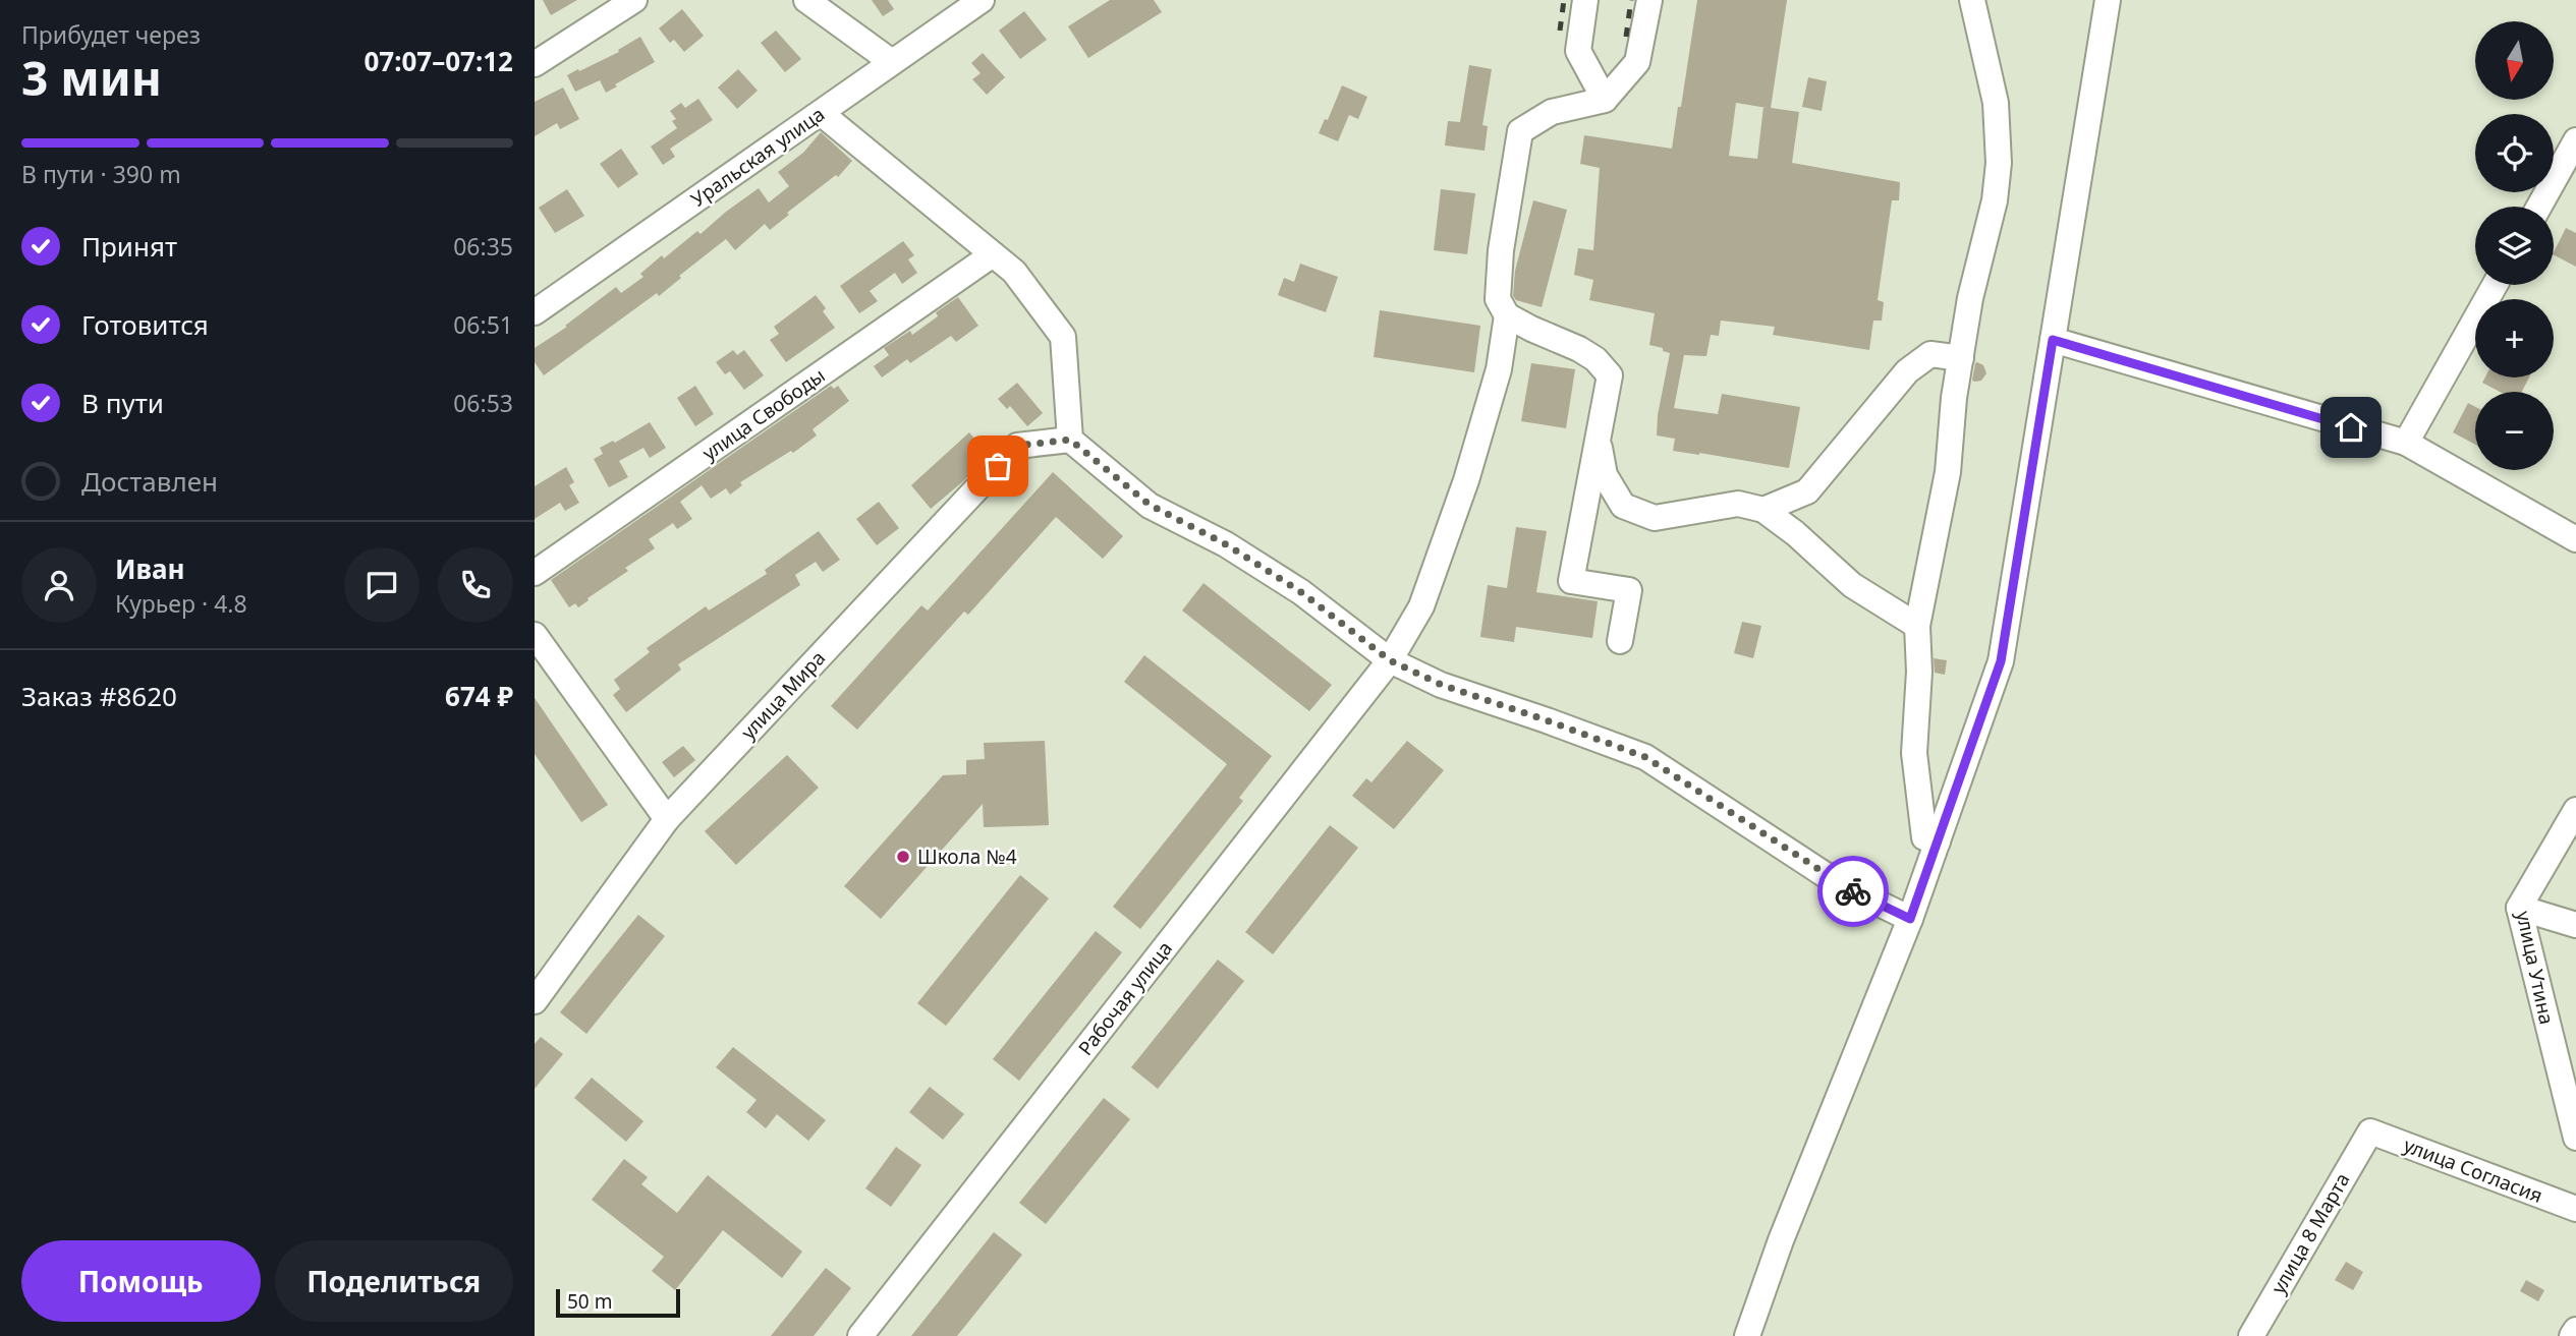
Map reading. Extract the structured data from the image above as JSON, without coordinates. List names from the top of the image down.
{
  "streets": {
    "street": [
      "Уральская улица",
      "улица Свободы",
      "улица Мира",
      "улица Утина",
      "Рабочая улица",
      "улица Согласия",
      "улица 8 Марта"
    ]
  },
  "crossings": [
    ["улица Согласия", "улица 8 Марта"]
  ],
  "places": ["Школа №4"],
  "scale_bar": "50 m",
  "north": "bottom",
  "page": {
    "heading": ["3 мин", "Прибудет через", "07:07–07:12"],
    "panel": [
      "Иван",
      "Курьер · 4.8",
      "Заказ #8620",
      "674 ₽"
    ],
    "map_buttons": ["+", "−"],
    "bar": "В пути · 390 m",
    "list": [
      ["Принят", "06:35"],
      ["Готовится", "06:51"],
      ["В пути", "06:53"],
      "Доставлен"
    ],
    "buttons": ["Помощь", "Поделиться"],
    "scale": "50 m"
  }
}
